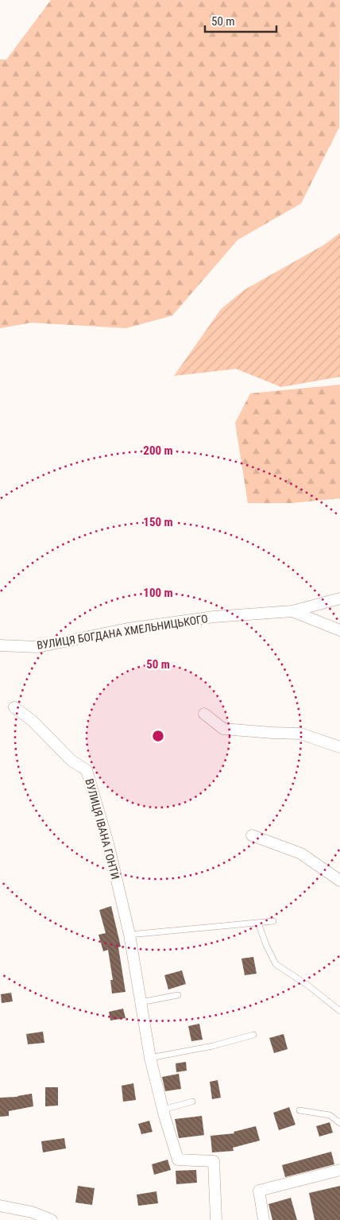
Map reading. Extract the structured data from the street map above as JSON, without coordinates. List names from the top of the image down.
{
  "streets": {
    "street": ["ВУЛИЦЯ БОГДАНА ХМЕЛЬНИЦЬКОГО", "ВУЛИЦЯ ІВАНА ГОНТИ"]
  },
  "scale_bar": "50 m",
  "rings": [
    "200 m",
    "150 m",
    "100 m",
    "50 m"
  ]
}
